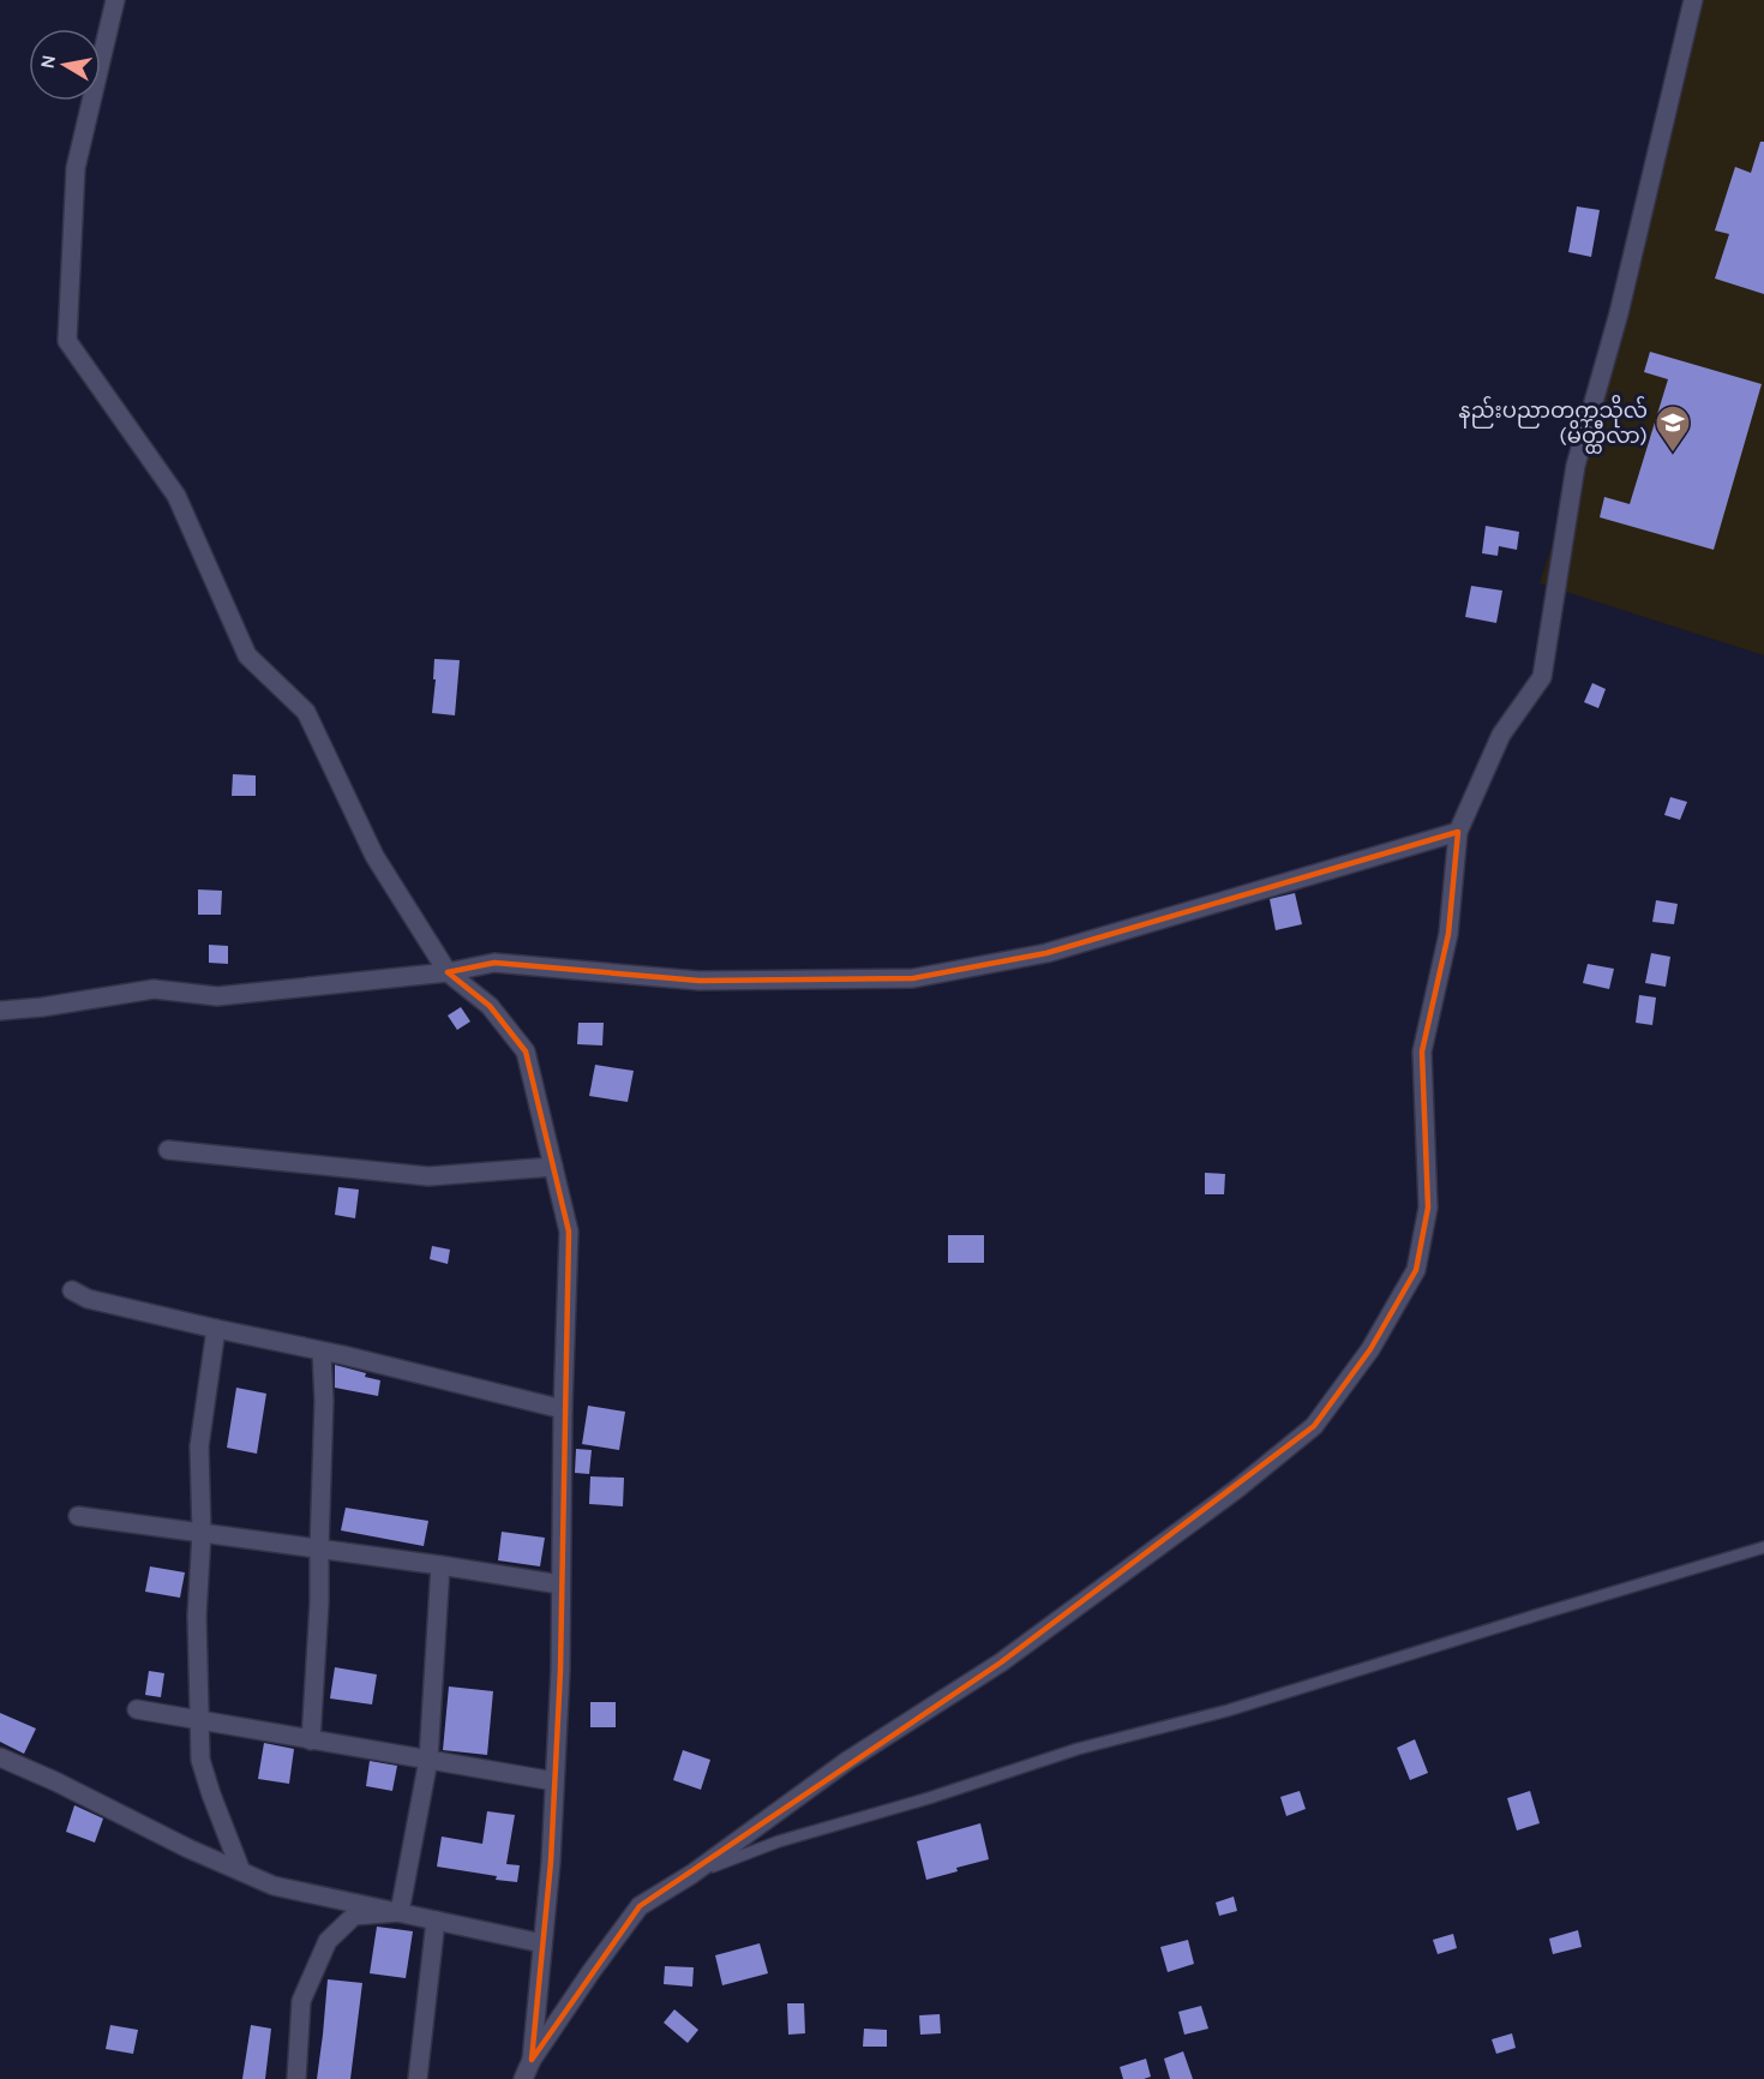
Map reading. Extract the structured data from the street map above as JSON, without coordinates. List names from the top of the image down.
{
  "places": {
    "school or university": ["နည်းပညာတက္ကသိုလ် (မိတ္ထီလာ)"]
  },
  "north": "left"
}
